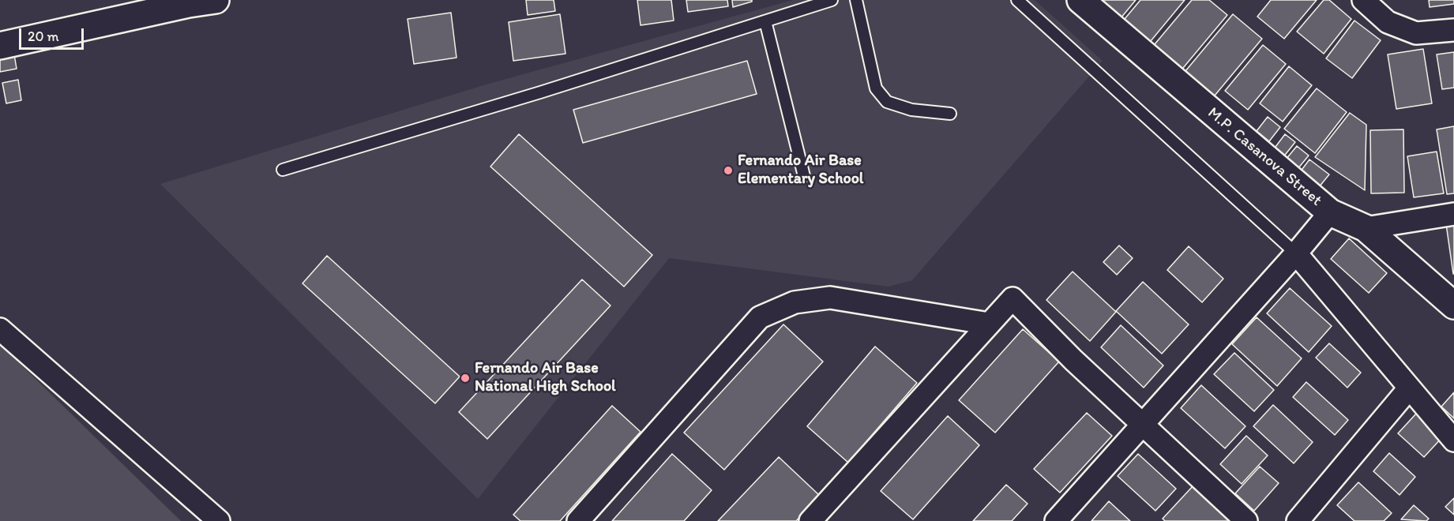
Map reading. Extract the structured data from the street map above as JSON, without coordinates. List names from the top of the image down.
{
  "streets": {
    "street": ["M.P. Casanova Street"]
  },
  "places": ["Fernando Air Base Elementary School", "Fernando Air Base National High School"],
  "scale_bar": "20 m"
}
